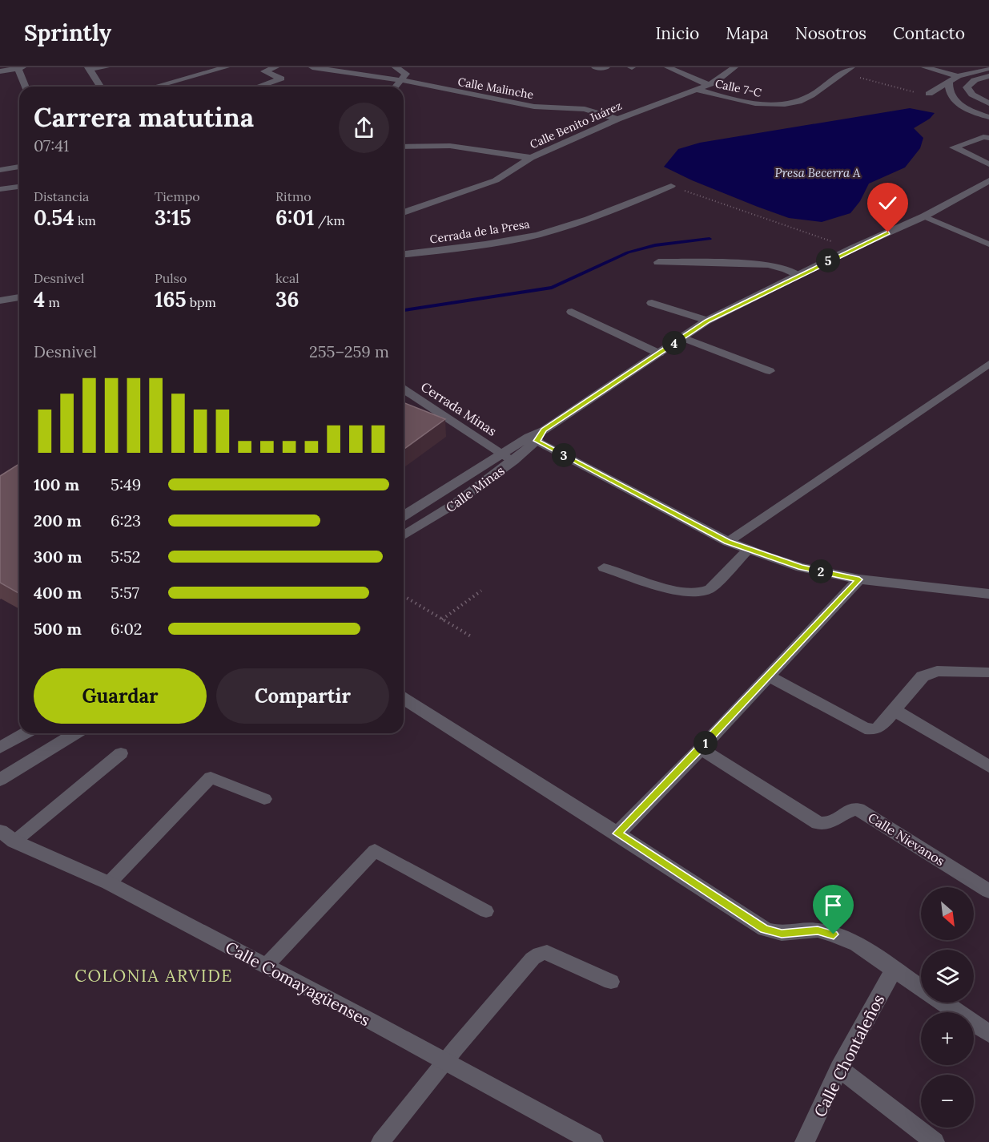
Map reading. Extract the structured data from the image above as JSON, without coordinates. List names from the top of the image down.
{
  "streets": {
    "street": [
      "Calle Malinche",
      "Calle 7-C",
      "Calle Benito Juárez",
      "Cerrada de la Presa",
      "Cerrada Minas",
      "Calle Minas",
      "Calle Nievanos",
      "Calle Comayagüenses",
      "Calle Chontaleños"
    ]
  },
  "crossings": [
    ["Calle Malinche", "Calle Benito Juárez"],
    ["Calle 7-C", "Calle Benito Juárez"],
    ["Cerrada Minas", "Calle Minas"]
  ],
  "districts": ["COLONIA ARVIDE"],
  "water": ["Presa Becerra A"],
  "north": "bottom right",
  "page": {
    "header": "Sprintly",
    "nav": [
      "Inicio",
      "Mapa",
      "Nosotros",
      "Contacto"
    ],
    "heading": ["Carrera matutina", "07:41"],
    "stats": [
      ["Distancia", "0.54 km"],
      ["Tiempo", "3:15"],
      ["Ritmo", "6:01 /km"],
      ["Desnivel", "4 m"],
      ["Pulso", "165 bpm"],
      ["kcal", "36"]
    ],
    "pins": [
      "5",
      "4",
      "3",
      "2",
      "1"
    ],
    "chart": ["Desnivel", "255–259 m"],
    "list": [
      {
        "name": "100 m",
        "note": "5:49"
      },
      {
        "name": "200 m",
        "note": "6:23"
      },
      {
        "name": "300 m",
        "note": "5:52"
      },
      {
        "name": "400 m",
        "note": "5:57"
      },
      {
        "name": "500 m",
        "note": "6:02"
      }
    ],
    "buttons": ["Guardar", "Compartir"],
    "map_buttons": ["+", "−"]
  }
}
